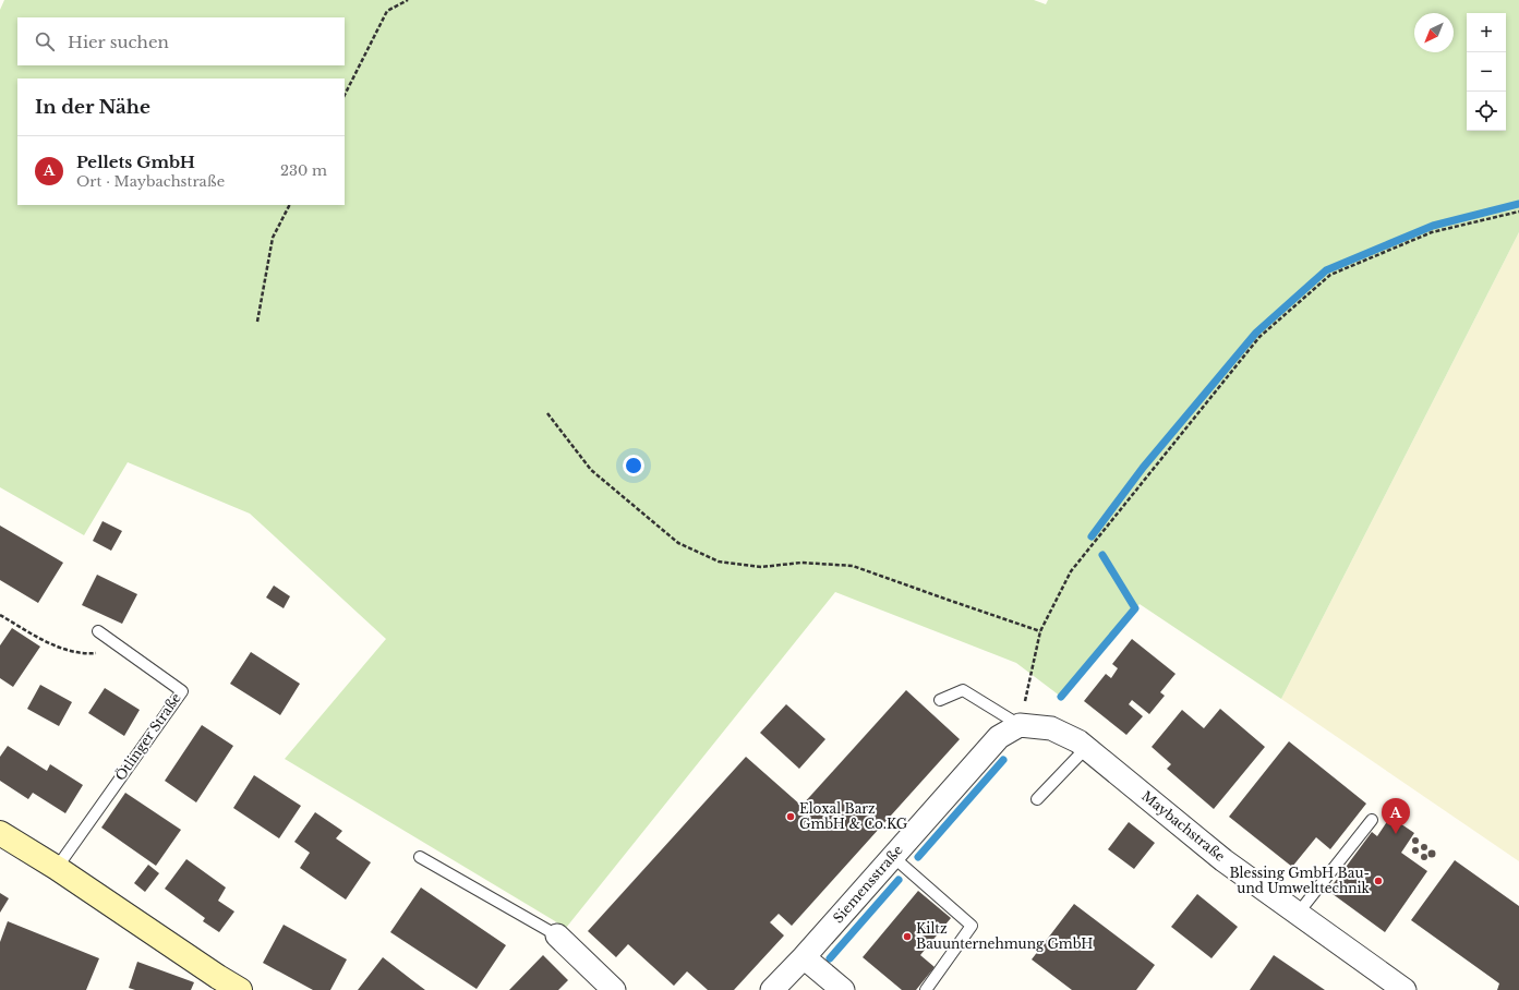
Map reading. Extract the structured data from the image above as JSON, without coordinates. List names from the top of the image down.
{
  "streets": {
    "street": ["Maybachstraße", "Siemensstraße"],
    "lane": ["Ötlinger Straße"]
  },
  "crossings": [
    ["Maybachstraße", "Siemensstraße"]
  ],
  "places": ["Eloxal Barz GmbH & Co.KG", "Blessing GmbH Bau- und Umwelttechnik", "Kiltz Bauunternehmung GmbH"],
  "north": "bottom left",
  "page": {
    "map_buttons": ["+", "−"],
    "search": "Hier suchen",
    "heading": "In der Nähe",
    "list": [
      {
        "mark": "A",
        "name": "Pellets GmbH",
        "note": "Ort · Maybachstraße",
        "value": "230 m"
      }
    ],
    "pins": "A"
  }
}
